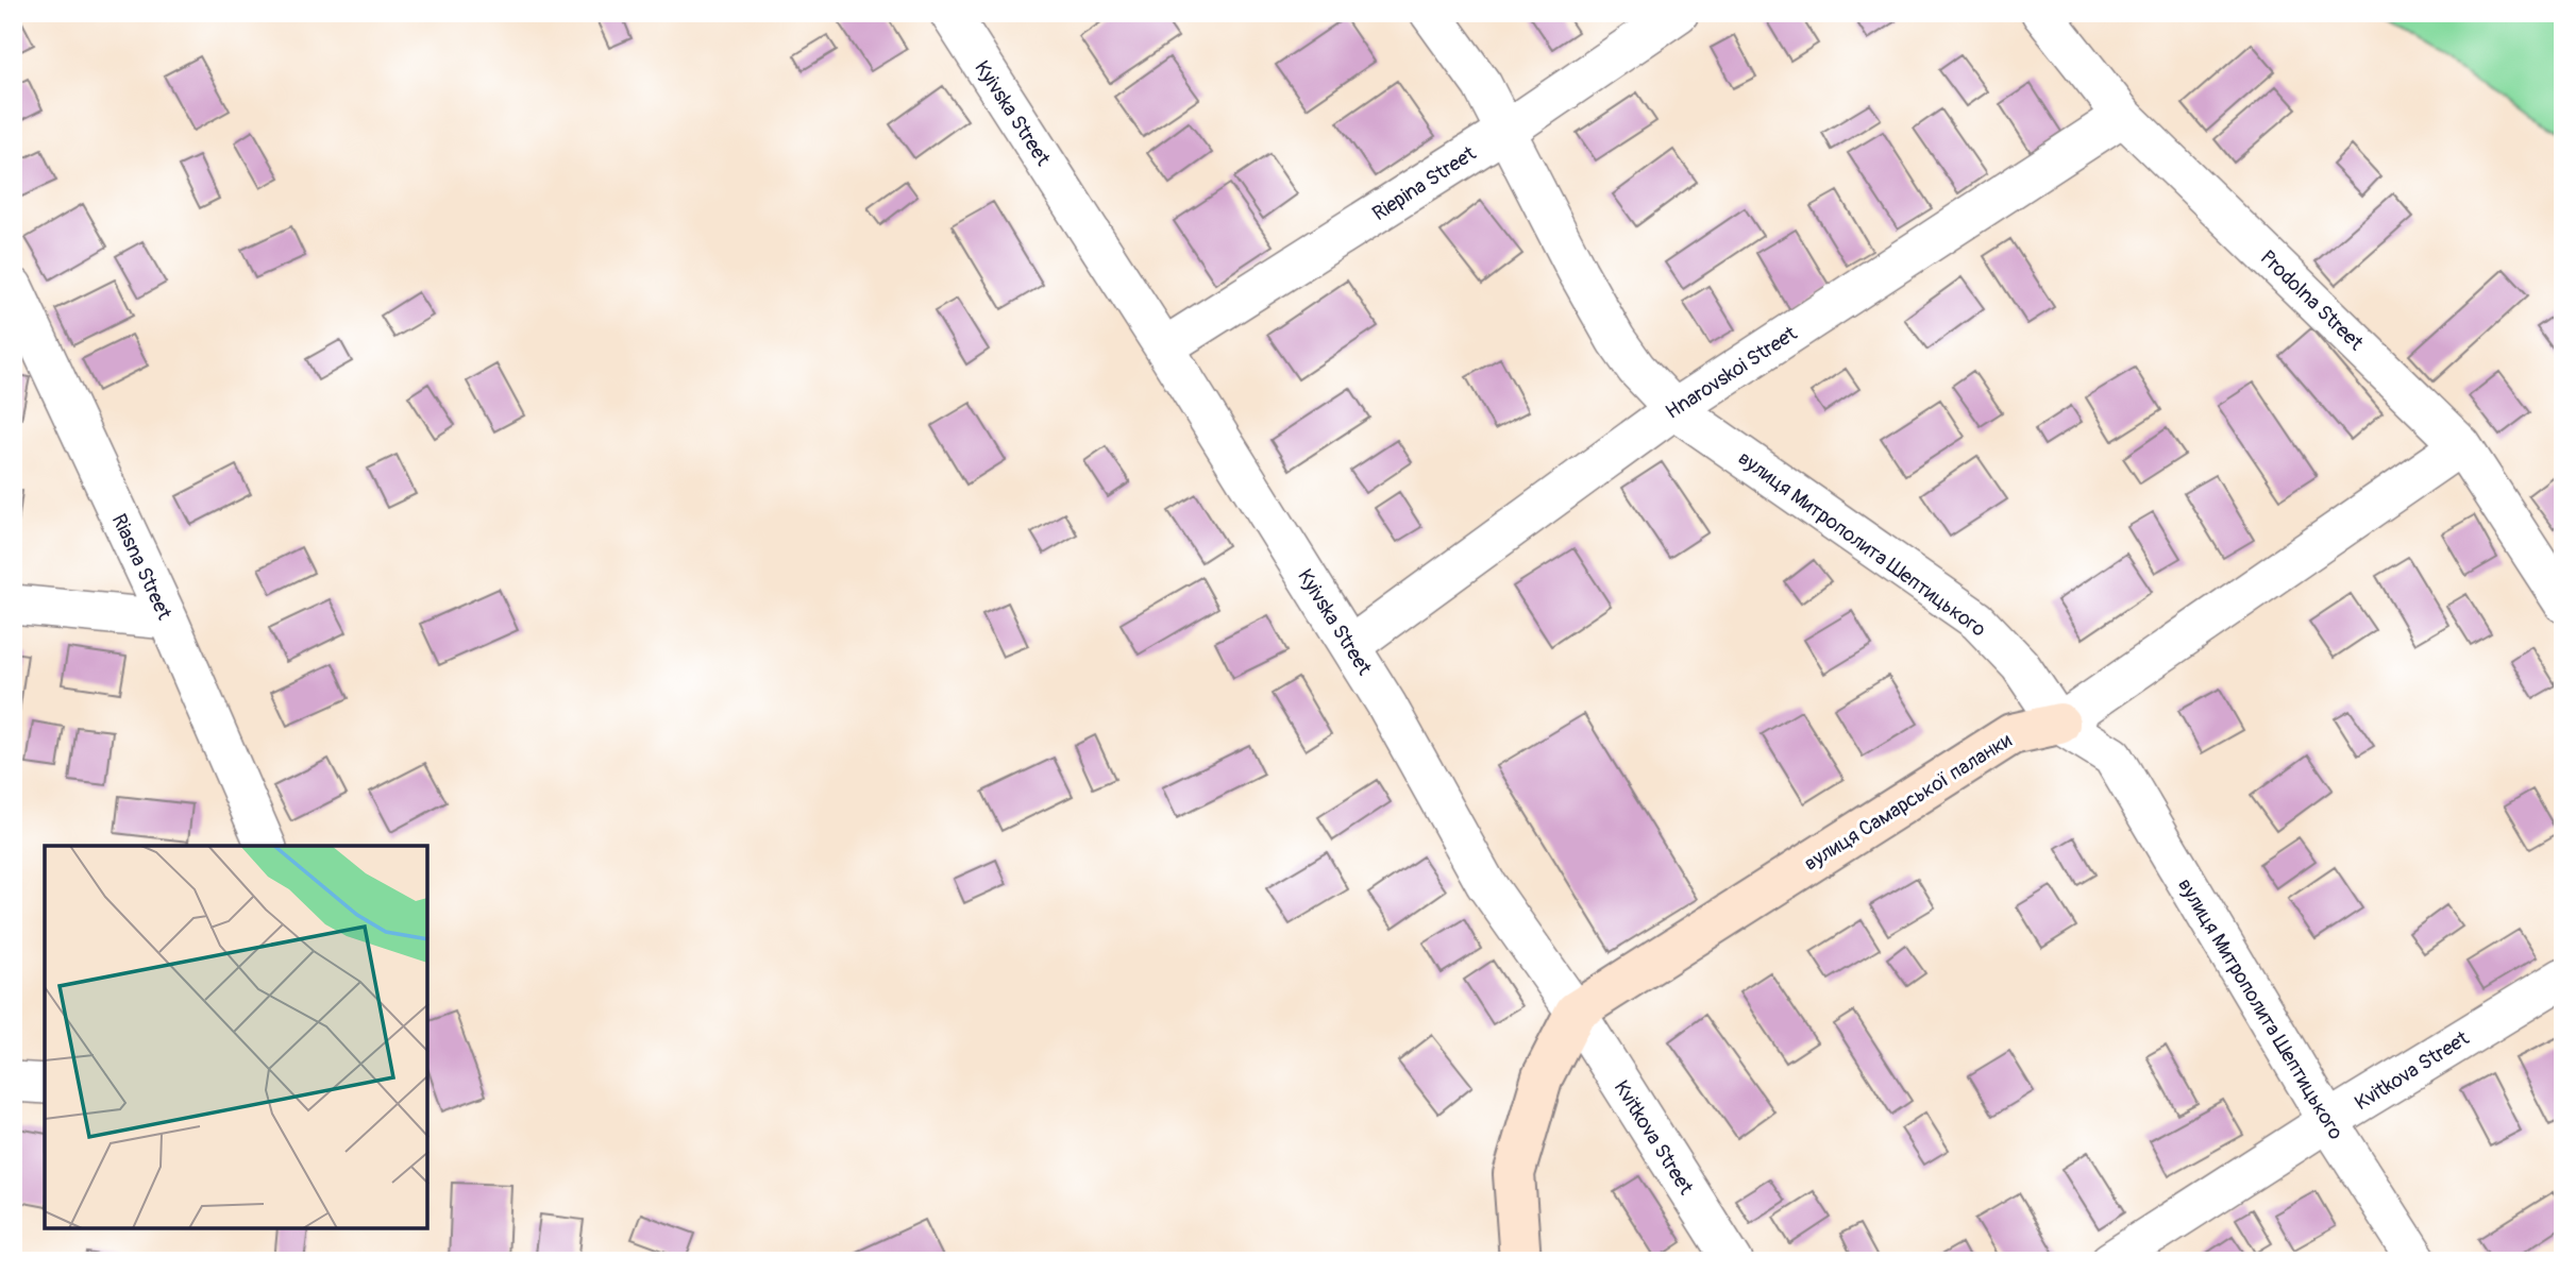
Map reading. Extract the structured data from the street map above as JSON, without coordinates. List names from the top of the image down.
{
  "streets": {
    "street": [
      "Kyivska Street",
      "Riepina Street",
      "Prodolna Street",
      "Hnarovskoi Street",
      "вулиця Митрополита Шептицького",
      "Riasna Street",
      "вулиця Самарської паланки",
      "Kvitkova Street"
    ]
  },
  "crossings": [
    ["Kyivska Street", "Riepina Street"],
    ["Kyivska Street", "Hnarovskoi Street"],
    ["Kyivska Street", "вулиця Самарської паланки"],
    ["Kyivska Street", "Kvitkova Street"],
    ["Riepina Street", "вулиця Митрополита Шептицького"],
    ["Prodolna Street", "Hnarovskoi Street"],
    ["Prodolna Street", "вулиця Самарської паланки"],
    ["Hnarovskoi Street", "вулиця Митрополита Шептицького"],
    ["вулиця Митрополита Шептицького", "вулиця Самарської паланки"],
    ["вулиця Митрополита Шептицького", "Kvitkova Street"],
    ["вулиця Самарської паланки", "Kvitkova Street"]
  ]
}
